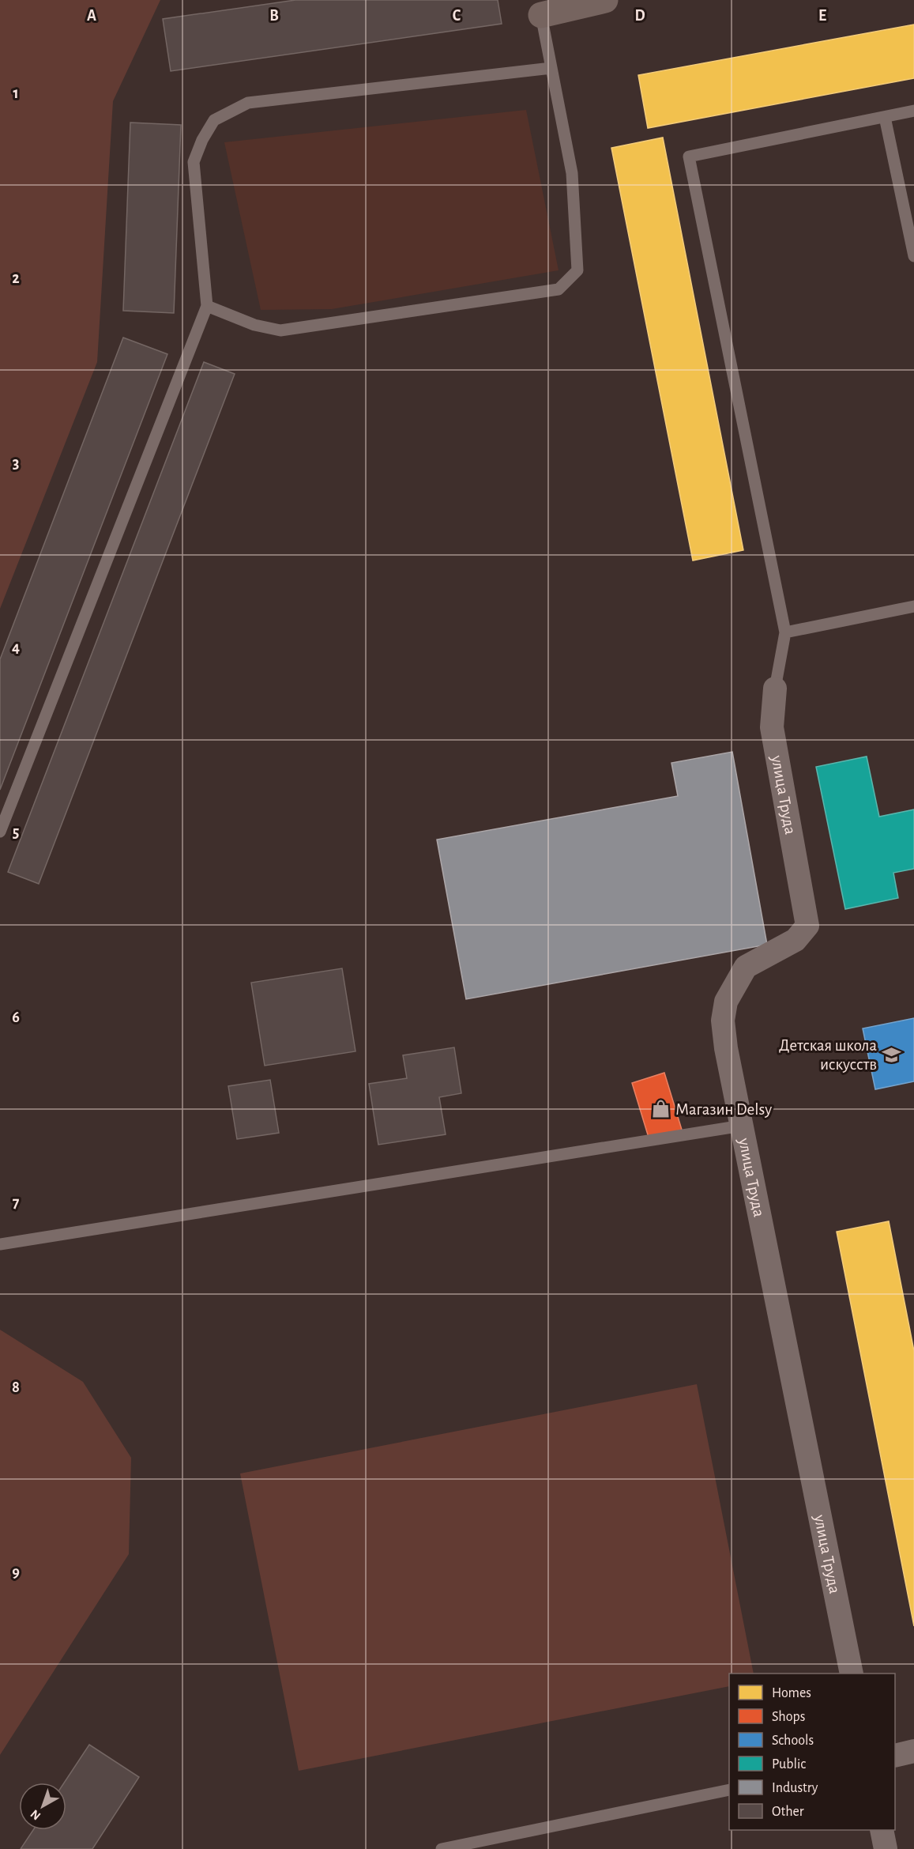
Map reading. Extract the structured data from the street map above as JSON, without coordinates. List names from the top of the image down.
{
  "streets": {
    "street": ["улица Труда"]
  },
  "places": {
    "school or university": ["Детская школа искусств"],
    "shop": ["Магазин Delsy"]
  },
  "legend": [
    "Homes",
    "Shops",
    "Schools",
    "Public",
    "Industry",
    "Other"
  ],
  "north": "bottom left",
  "grid": {
    "columns": [
      "A",
      "B",
      "C",
      "D",
      "E"
    ],
    "rows": [
      "1",
      "2",
      "3",
      "4",
      "5",
      "6",
      "7",
      "8",
      "9"
    ]
  }
}
